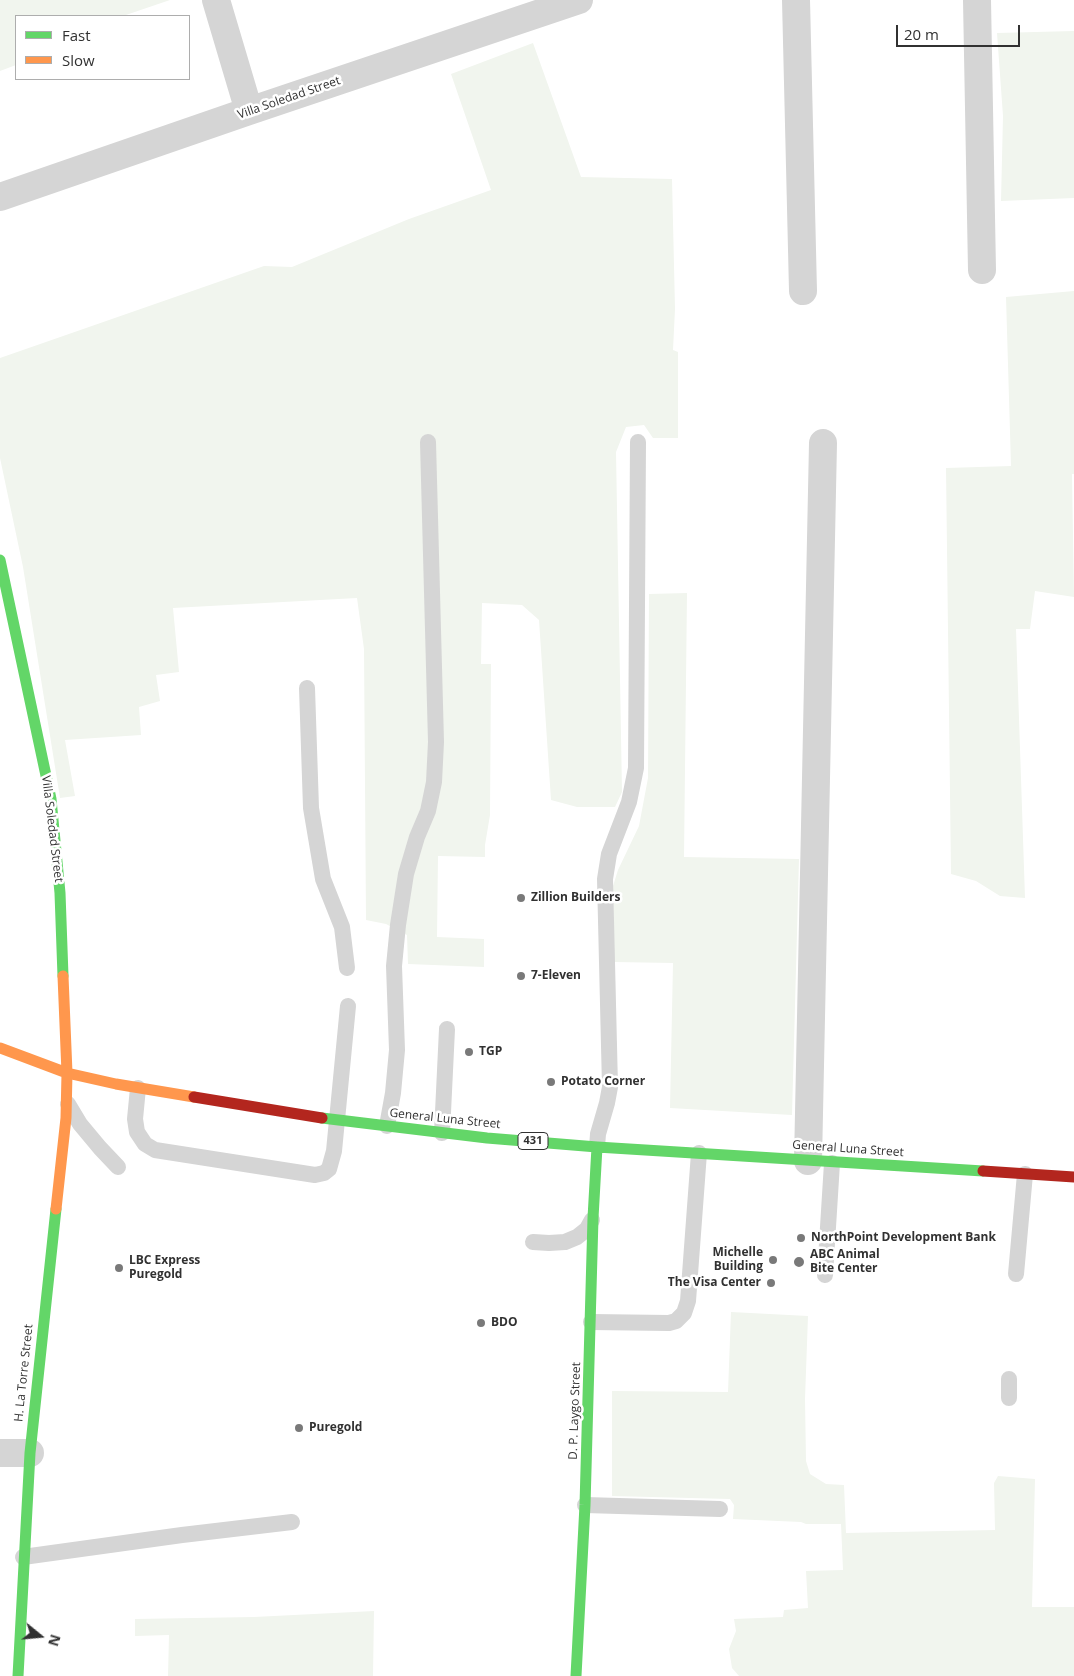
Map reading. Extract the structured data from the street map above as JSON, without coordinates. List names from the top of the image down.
{
  "streets": {
    "main road": [
      "Villa Soledad Street",
      "General Luna Street",
      "431",
      "H. La Torre Street",
      "D. P. Laygo Street"
    ]
  },
  "crossings": [
    ["Villa Soledad Street", "General Luna Street"],
    ["Villa Soledad Street", "H. La Torre Street"],
    ["General Luna Street", "H. La Torre Street"],
    ["General Luna Street", "D. P. Laygo Street"]
  ],
  "places": [
    "Zillion Builders",
    "7-Eleven",
    "TGP",
    "Potato Corner",
    "NorthPoint Development Bank",
    "Michelle Building",
    "ABC Animal Bite Center",
    "LBC Express Puregold",
    "The Visa Center",
    "BDO",
    "Puregold"
  ],
  "legend": ["Fast", "Slow"],
  "scale_bar": "20 m",
  "north": "right"
}
